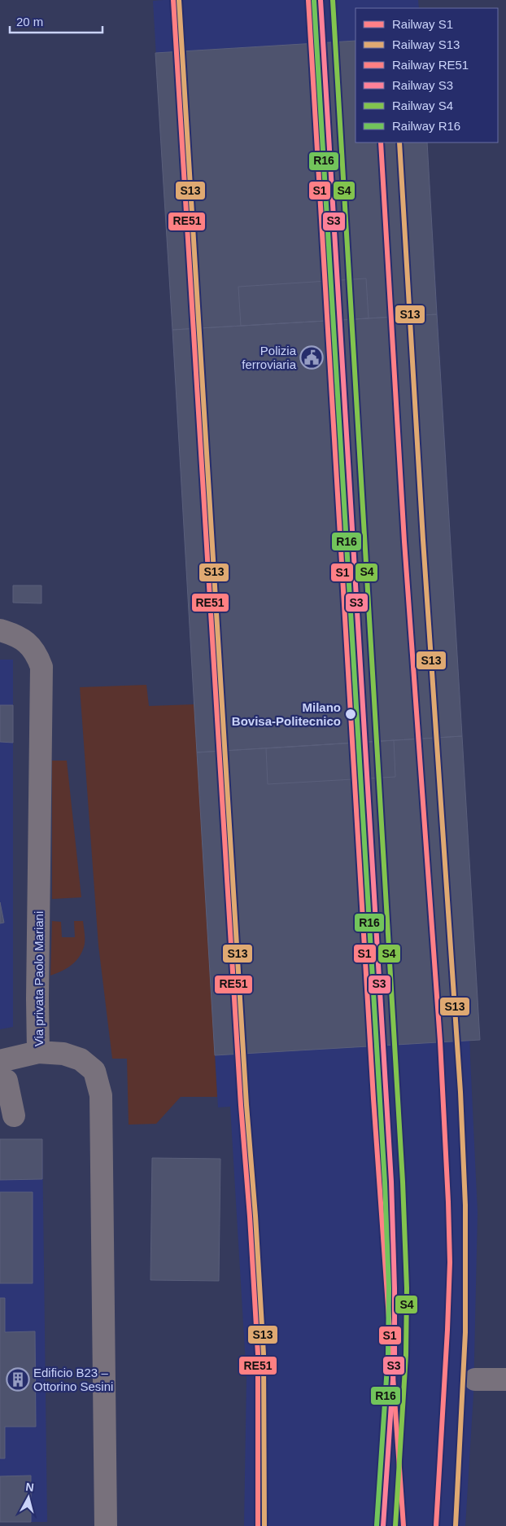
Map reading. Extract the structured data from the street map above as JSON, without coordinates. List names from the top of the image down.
{
  "streets": {
    "street": ["Via privata Paolo Mariani"]
  },
  "places": {
    "public building": ["Polizia ferroviaria"],
    "other": ["Milano Bovisa-Politecnico"],
    "building": ["Edificio B23 – Ottorino Sesini"]
  },
  "lines": [
    "rail line S1",
    "rail line S13",
    "rail line RE51",
    "rail line S3",
    "rail line S4",
    "rail line R16"
  ],
  "legend": [
    "Railway S1",
    "Railway S13",
    "Railway RE51",
    "Railway S3",
    "Railway S4",
    "Railway R16"
  ],
  "scale_bar": "20 m",
  "north": "top"
}
